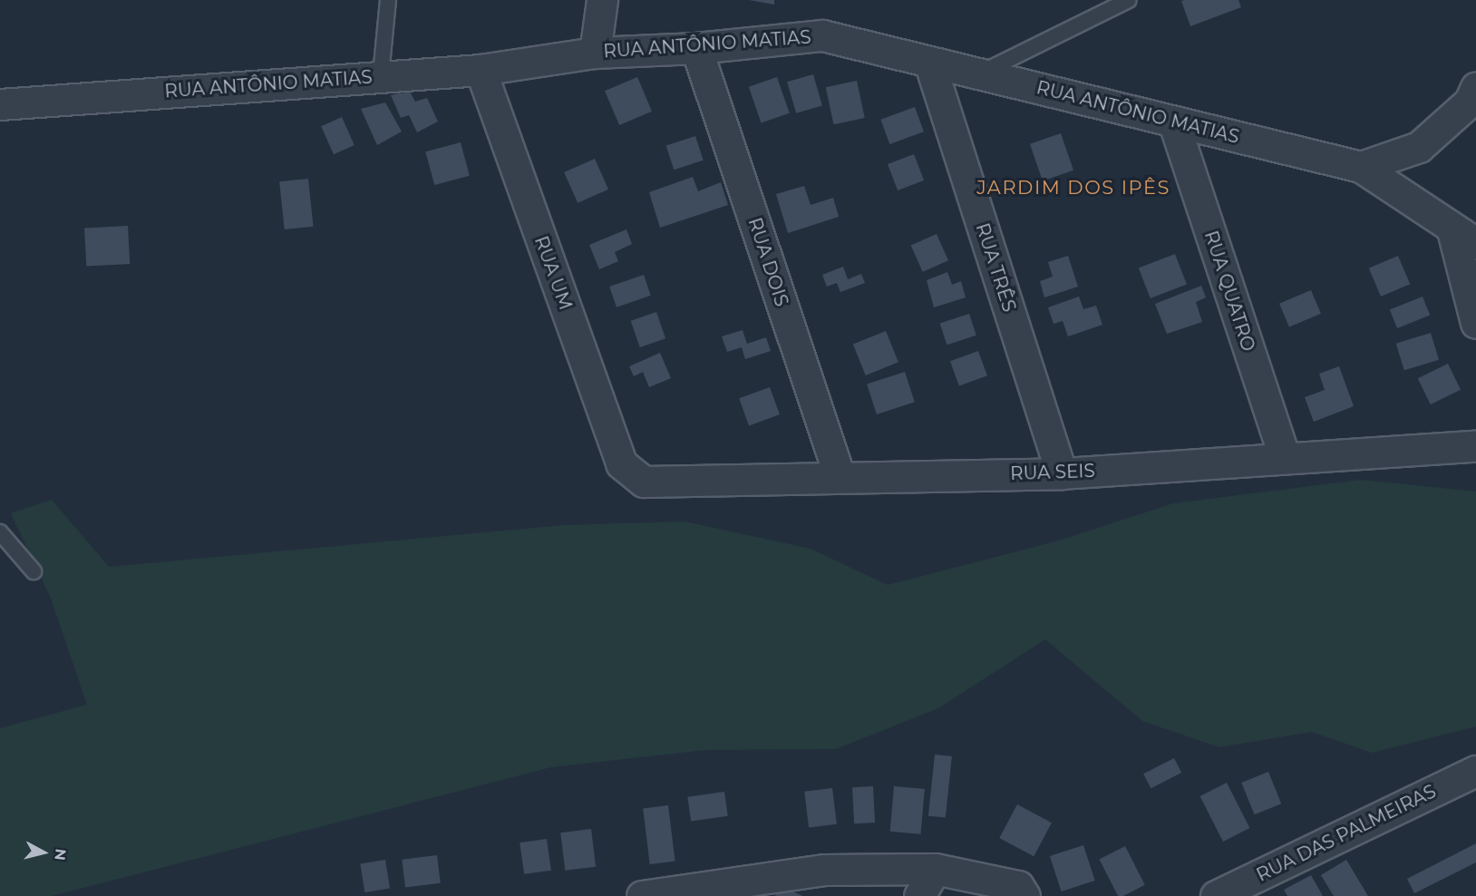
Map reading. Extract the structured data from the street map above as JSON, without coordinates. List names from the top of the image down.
{
  "streets": {
    "street": [
      "RUA ANTÔNIO MATIAS",
      "RUA DOIS",
      "RUA TRÊS",
      "RUA UM",
      "RUA QUATRO",
      "RUA SEIS",
      "RUA DAS PALMEIRAS"
    ]
  },
  "crossings": [
    ["RUA ANTÔNIO MATIAS", "RUA DOIS"],
    ["RUA ANTÔNIO MATIAS", "RUA TRÊS"],
    ["RUA ANTÔNIO MATIAS", "RUA UM"],
    ["RUA ANTÔNIO MATIAS", "RUA QUATRO"],
    ["RUA DOIS", "RUA SEIS"],
    ["RUA TRÊS", "RUA SEIS"],
    ["RUA UM", "RUA SEIS"],
    ["RUA QUATRO", "RUA SEIS"]
  ],
  "districts": ["JARDIM DOS IPÊS"],
  "north": "right"
}
